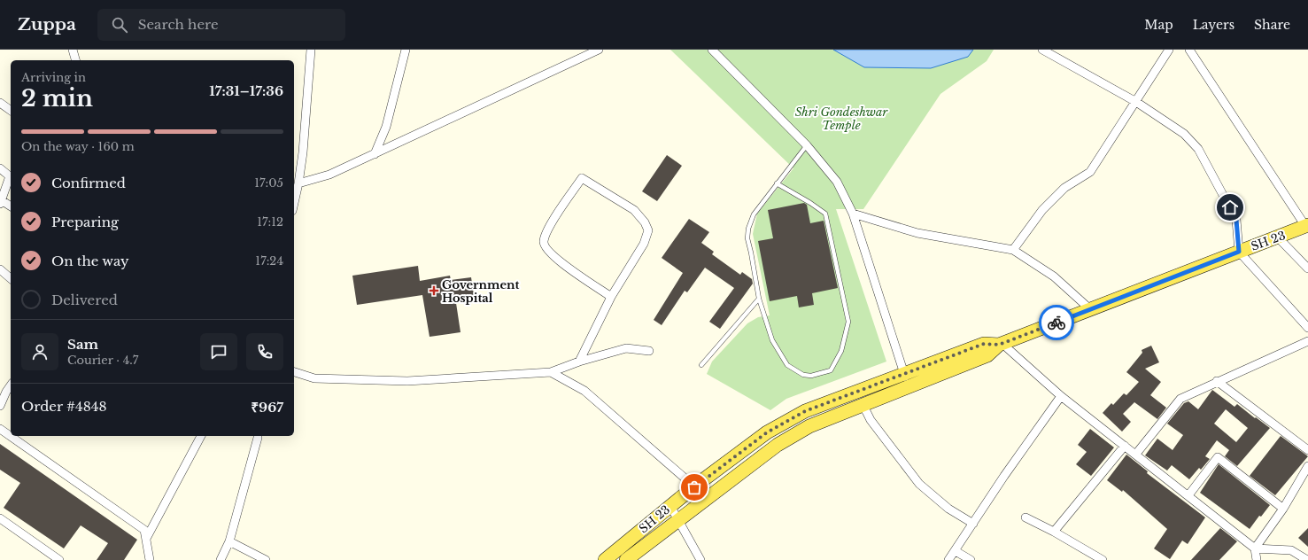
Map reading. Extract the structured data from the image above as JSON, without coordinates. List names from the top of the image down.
{
  "streets": {
    "main road": ["SH 23"]
  },
  "parks": ["Shri Gondeshwar Temple"],
  "places": {
    "health": ["Government Hospital"]
  },
  "page": {
    "header": "Zuppa",
    "search": "Search here",
    "nav": ["Map", "Layers", "Share"],
    "heading": ["2 min", "Arriving in", "17:31–17:36"],
    "panel": [
      "Sam",
      "Courier · 4.7",
      "Order #4848",
      "₹967"
    ],
    "bar": "On the way · 160 m",
    "list": [
      ["Confirmed", "17:05"],
      ["Preparing", "17:12"],
      ["On the way", "17:24"],
      "Delivered"
    ]
  }
}
